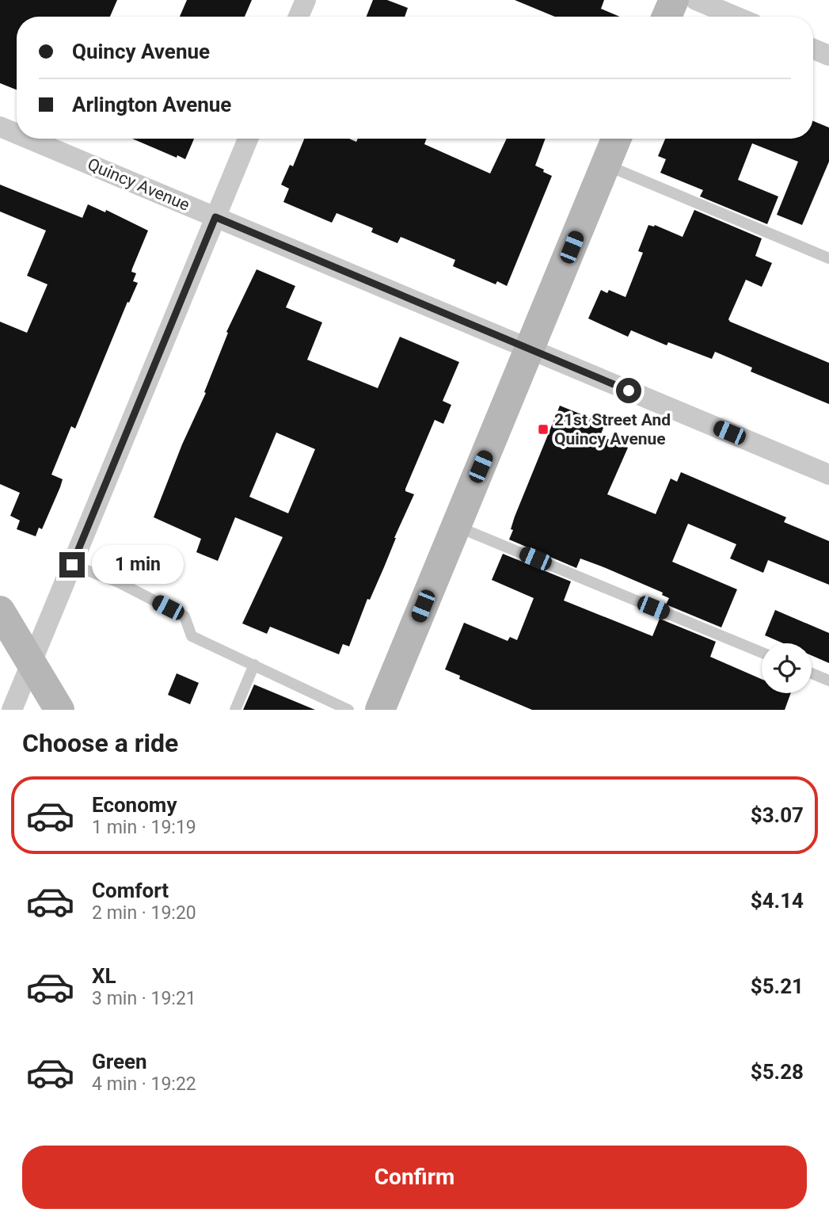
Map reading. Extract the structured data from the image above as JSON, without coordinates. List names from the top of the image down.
{
  "streets": {
    "street": ["Quincy Avenue"]
  },
  "places": {
    "transit": ["21st Street And Quincy Avenue"]
  },
  "page": {
    "banner": ["Quincy Avenue", "Arlington Avenue"],
    "bubble": "1 min",
    "heading": "Choose a ride",
    "list": [
      {
        "name": "Economy",
        "note": "1 min · 19:19",
        "value": "$3.07"
      },
      {
        "name": "Comfort",
        "note": "2 min · 19:20",
        "value": "$4.14"
      },
      {
        "name": "XL",
        "note": "3 min · 19:21",
        "value": "$5.21"
      },
      {
        "name": "Green",
        "note": "4 min · 19:22",
        "value": "$5.28"
      }
    ],
    "buttons": "Confirm"
  }
}
